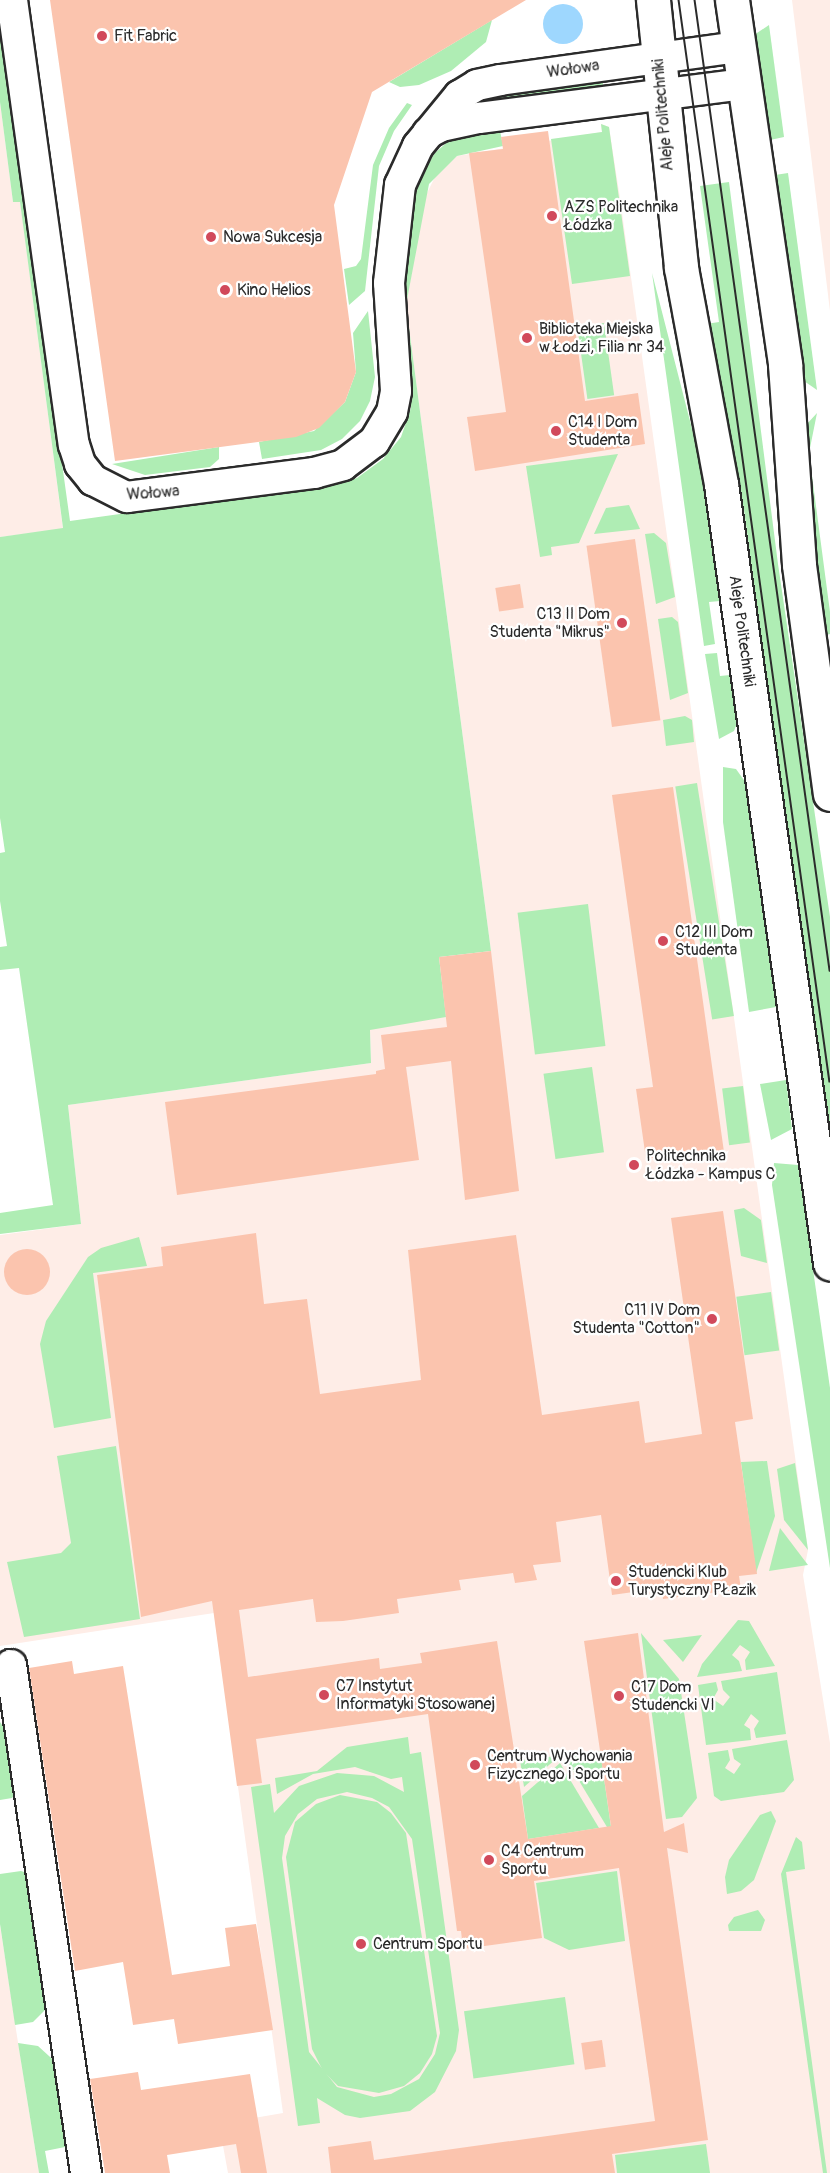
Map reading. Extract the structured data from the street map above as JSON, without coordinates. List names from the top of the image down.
{
  "streets": {
    "main road": ["Aleje Politechniki"],
    "street": ["Wołowa"]
  },
  "crossings": [
    ["Wołowa", "Aleje Politechniki"]
  ],
  "places": [
    "Fit Fabric",
    "AZS Politechnika Łódzka",
    "Nowa Sukcesja",
    "Kino Helios",
    "Biblioteka Miejska w Łodzi, Filia nr 34",
    "C14 I Dom Studenta",
    "C13 II Dom Studenta \"Mikrus\"",
    "C12 III Dom Studenta",
    "Politechnika Łódzka - Kampus C",
    "C11 IV Dom Studenta \"Cotton\"",
    "Studencki Klub Turystyczny PŁazik",
    "C7 Instytut Informatyki Stosowanej",
    "C17 Dom Studencki VI",
    "Centrum Wychowania Fizycznego i Sportu",
    "C4 Centrum Sportu",
    "Centrum Sportu"
  ]
}
